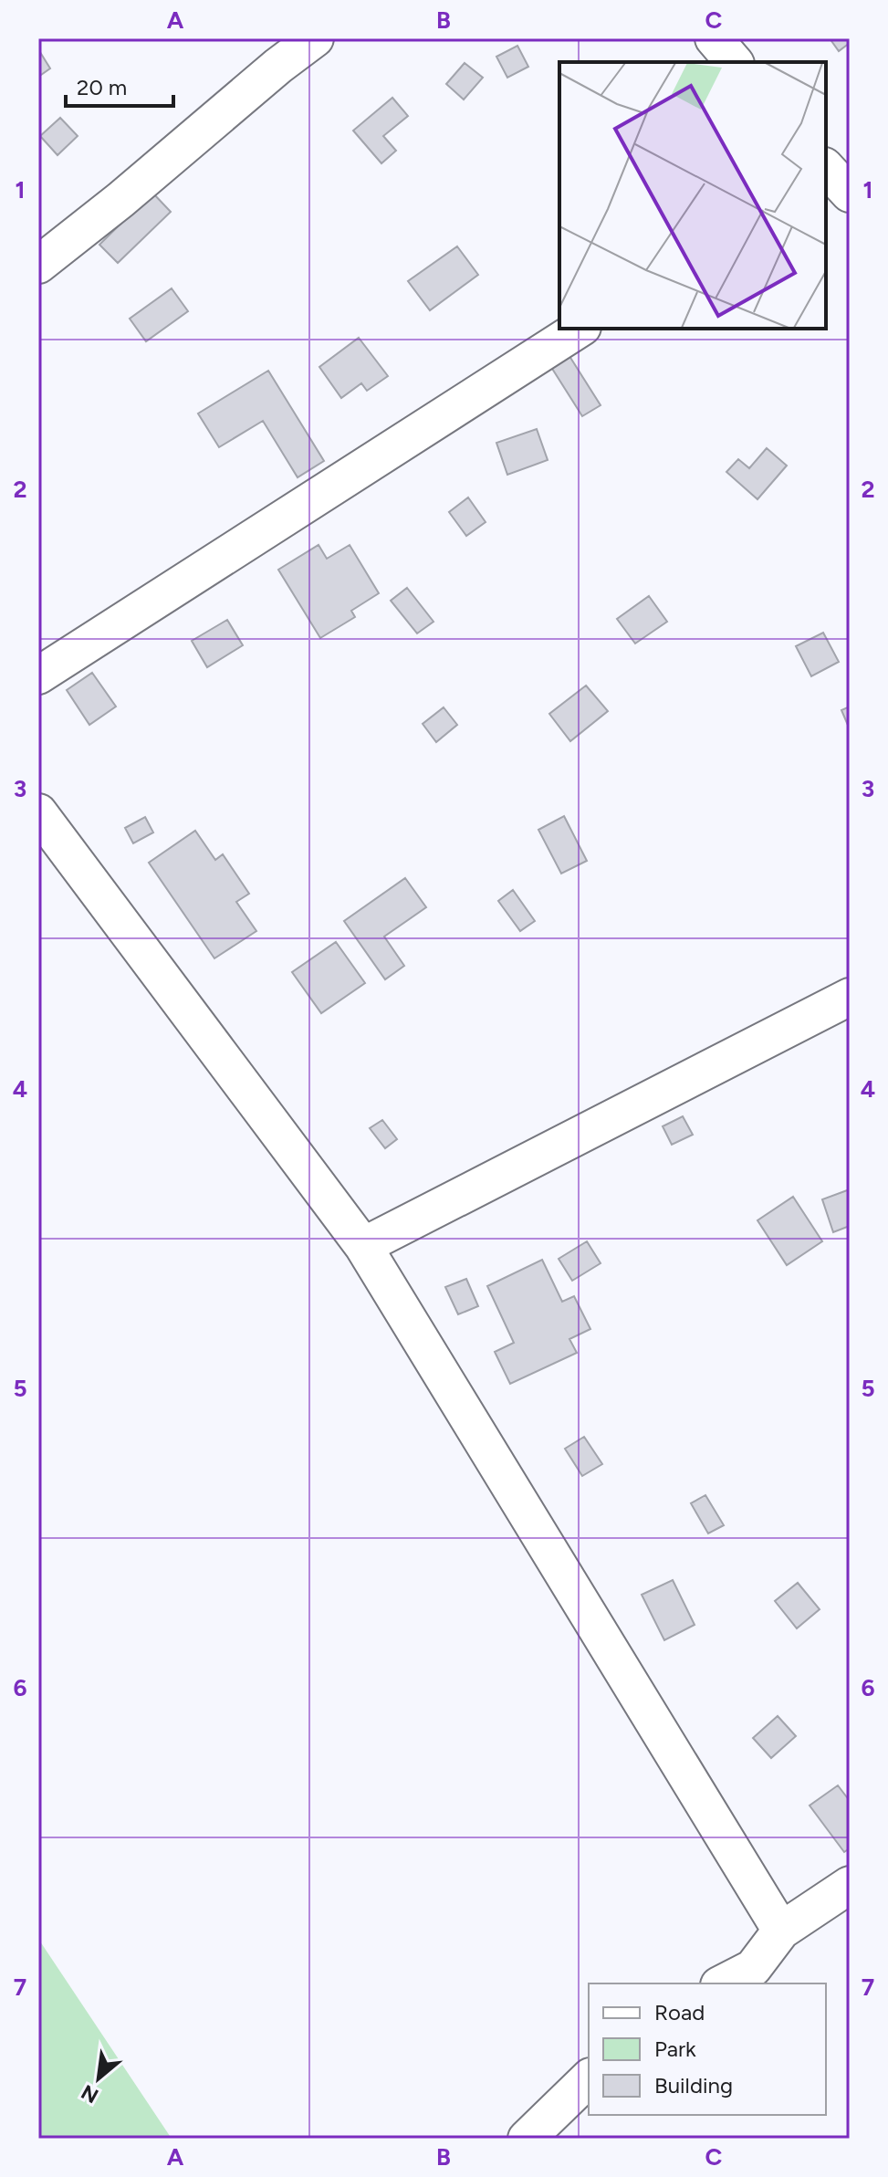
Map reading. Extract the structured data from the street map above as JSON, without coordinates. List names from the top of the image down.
{
  "legend": ["Road", "Park", "Building"],
  "scale_bar": "20 m",
  "north": "bottom left",
  "grid": {
    "columns": ["A", "B", "C"],
    "rows": [
      "1",
      "2",
      "3",
      "4",
      "5",
      "6",
      "7"
    ]
  }
}
